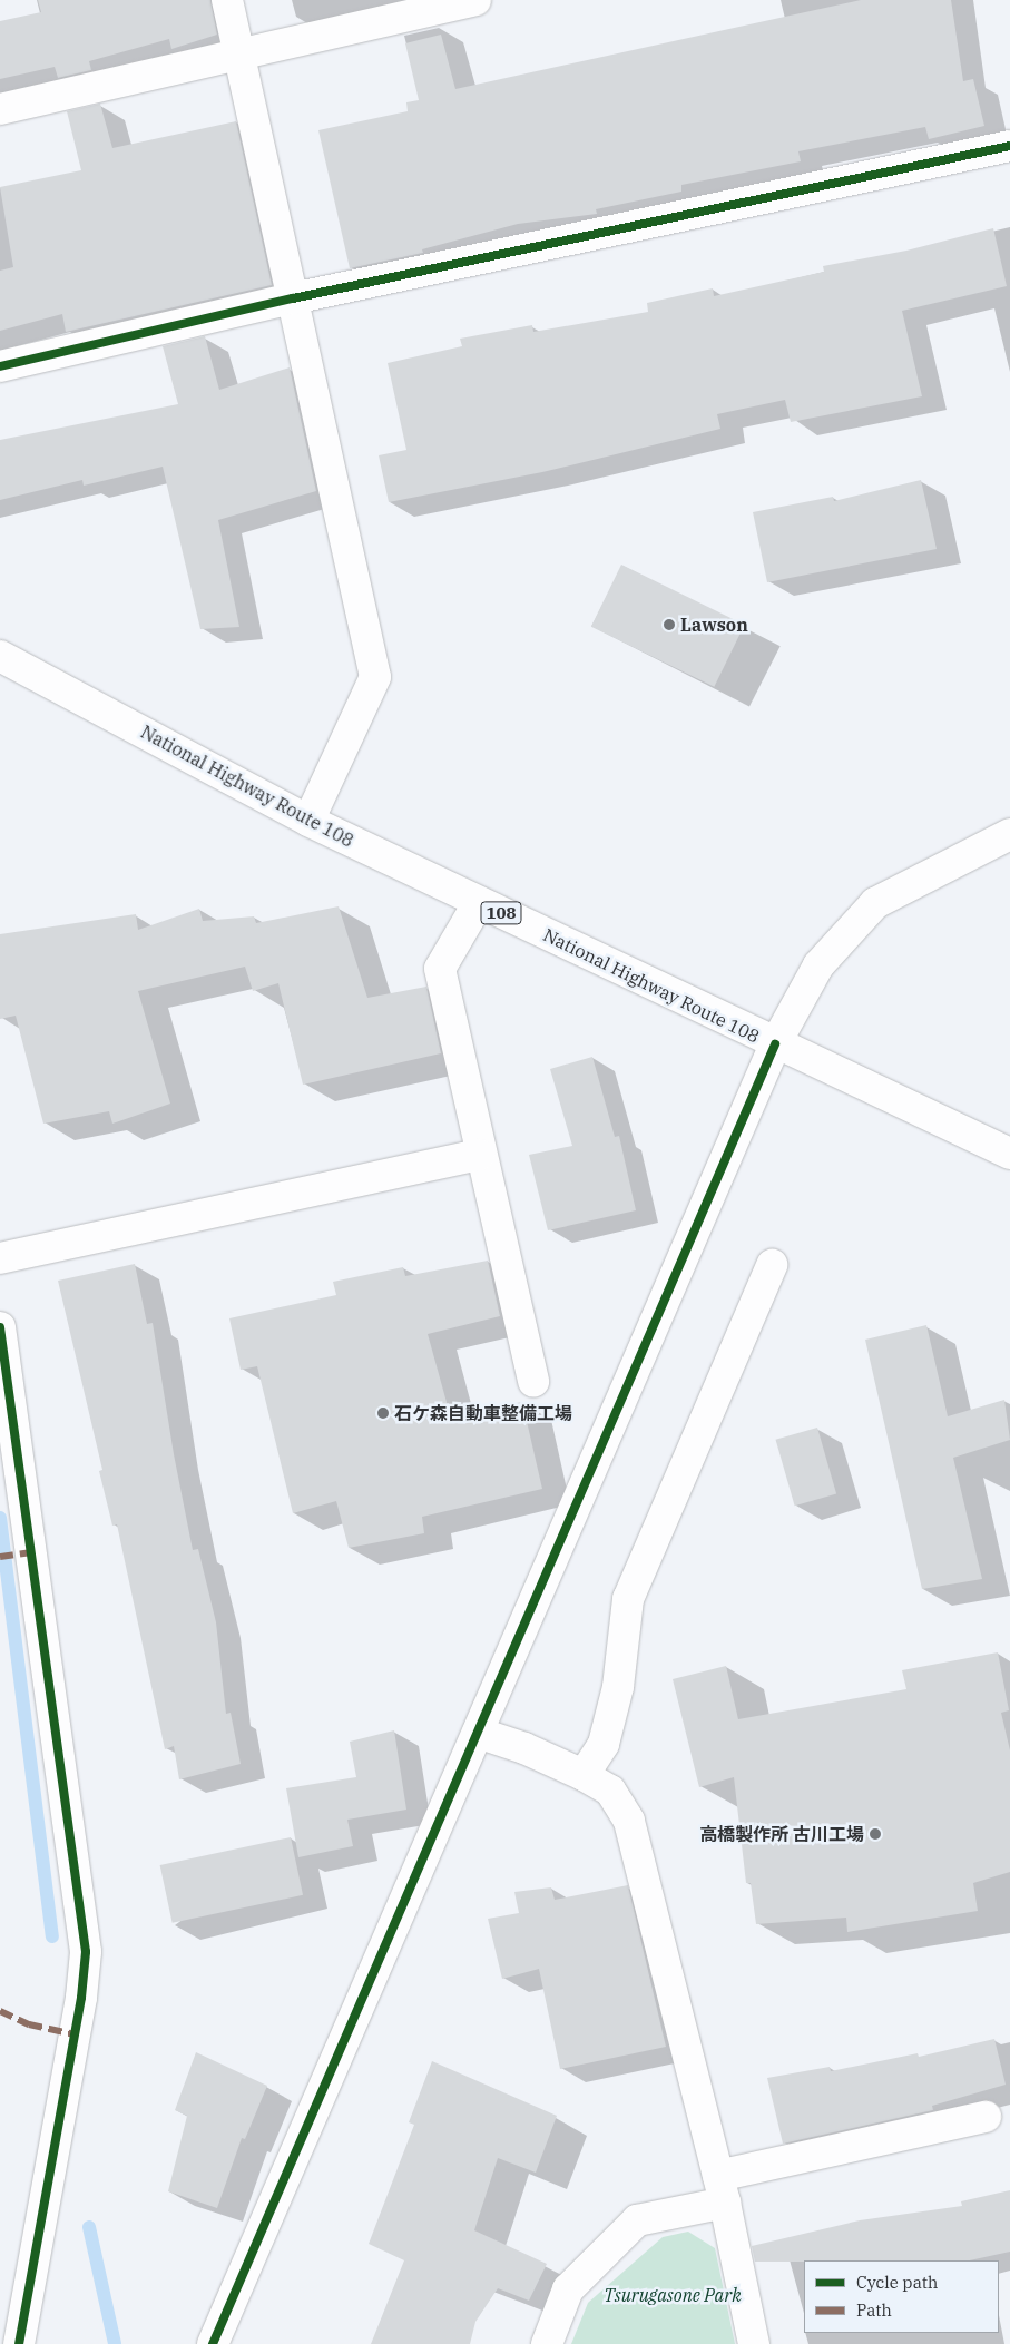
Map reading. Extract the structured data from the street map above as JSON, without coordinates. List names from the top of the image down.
{
  "streets": {
    "main road": ["National Highway Route 108", "108"]
  },
  "parks": ["Tsurugasone Park"],
  "places": ["Lawson", "石ケ森自動車整備工場", "高橋製作所 古川工場"],
  "legend": ["Cycle path", "Path"]
}
